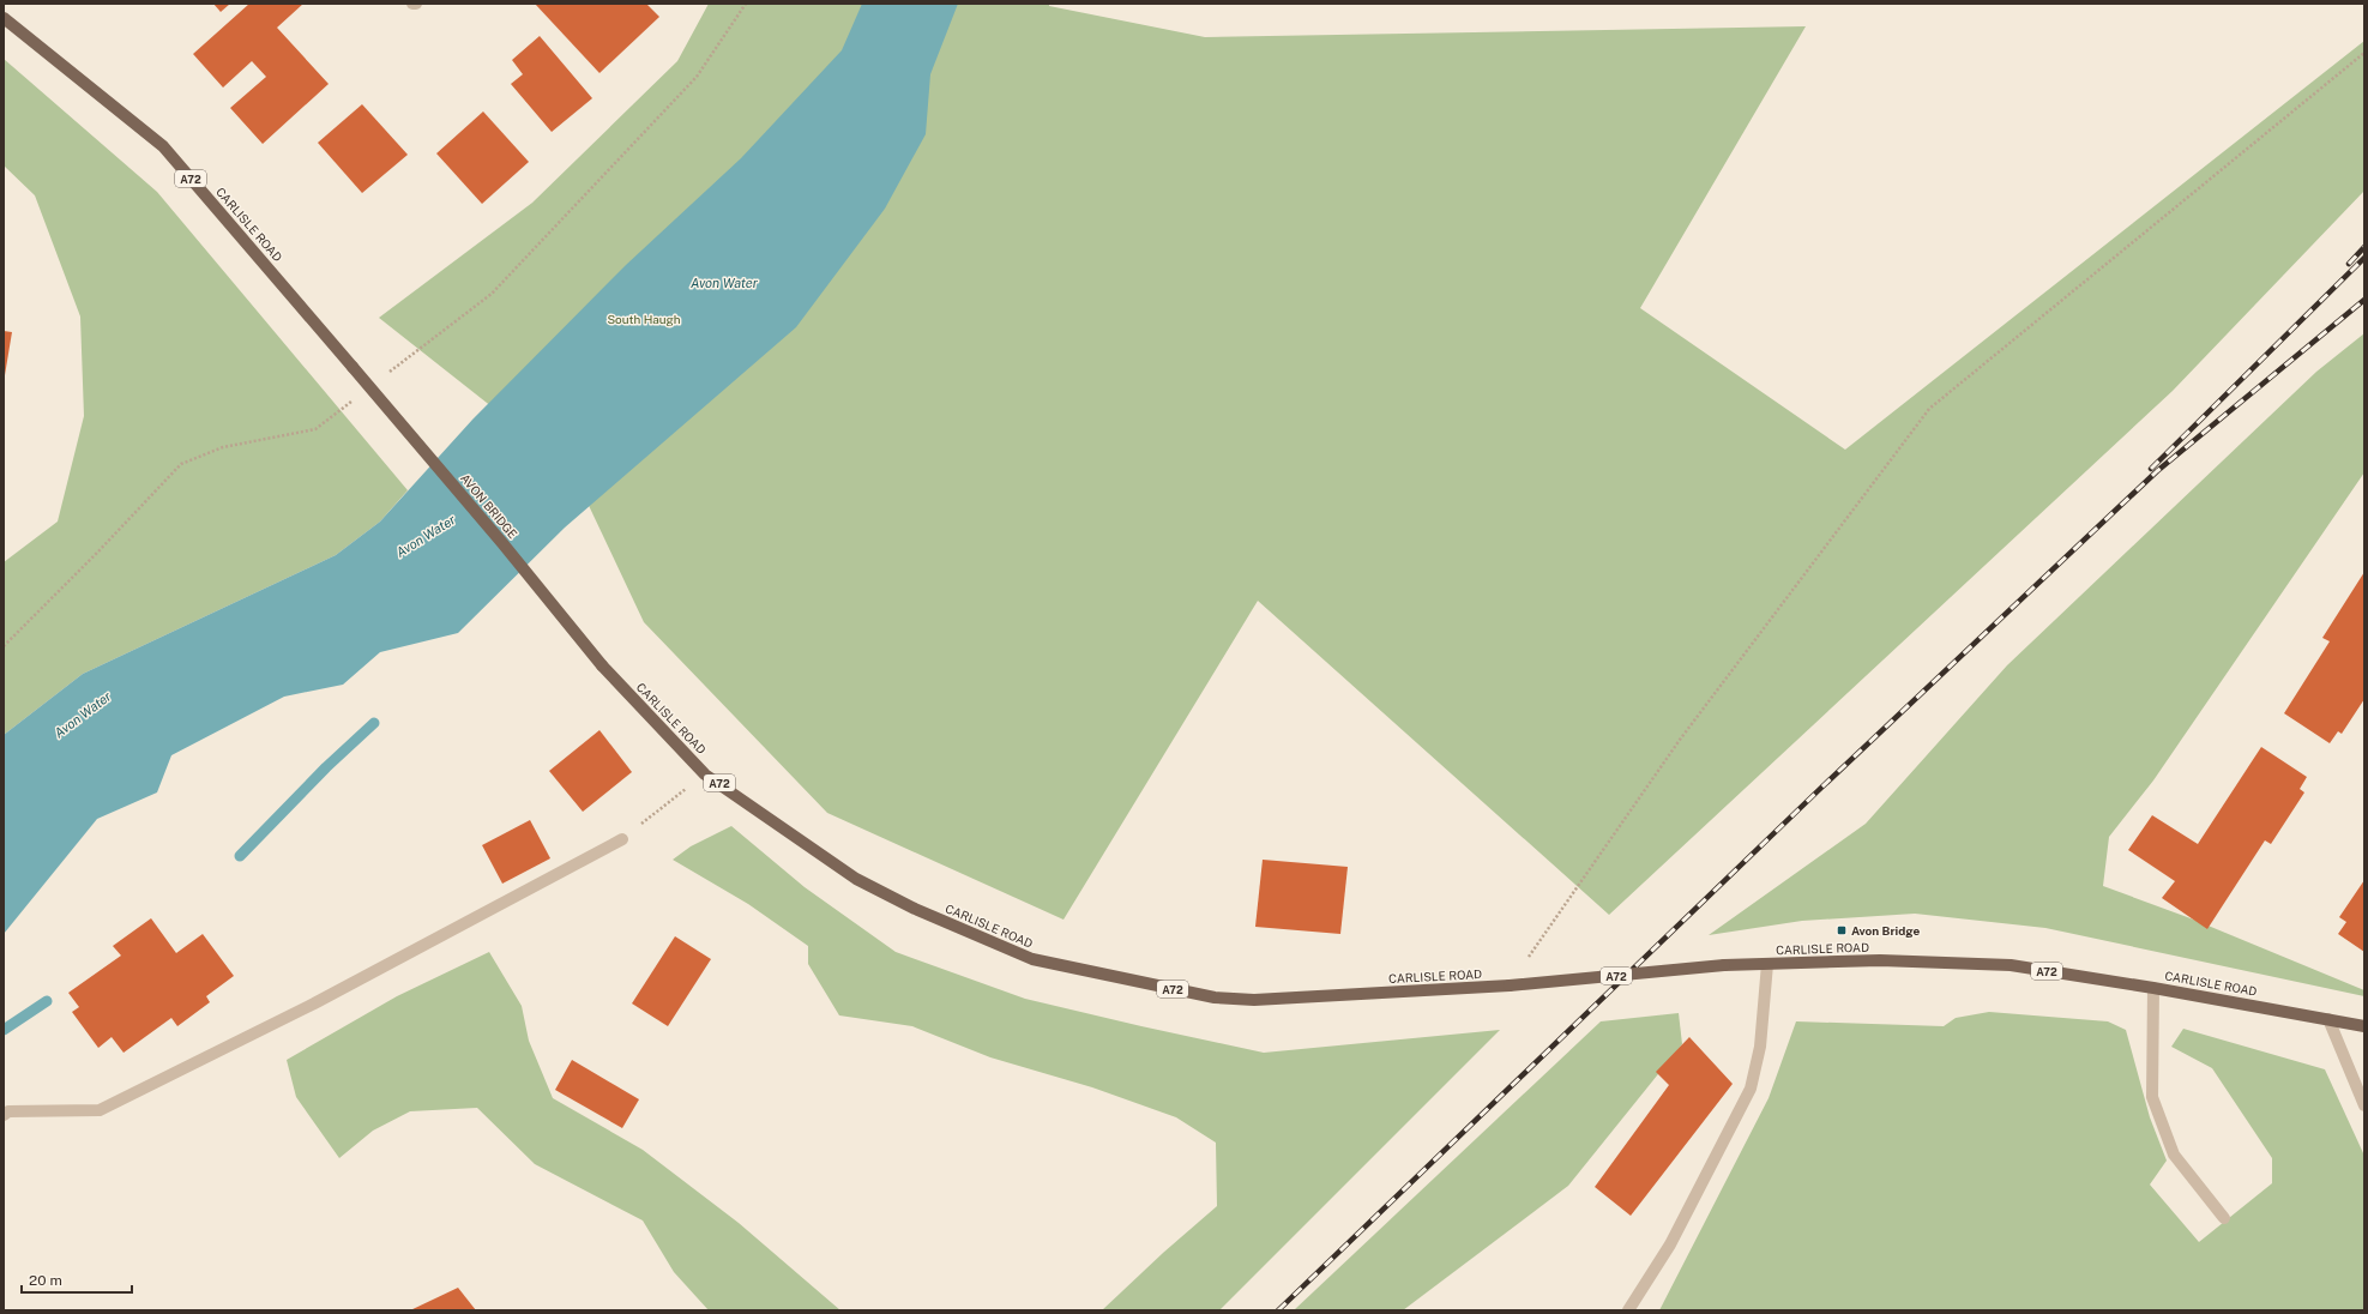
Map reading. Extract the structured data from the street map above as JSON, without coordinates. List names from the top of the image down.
{
  "streets": {
    "main road": ["A72", "CARLISLE ROAD", "AVON BRIDGE"]
  },
  "crossings": [
    ["CARLISLE ROAD", "AVON BRIDGE"]
  ],
  "water": ["Avon Water"],
  "parks": ["South Haugh"],
  "places": {
    "transit": ["Avon Bridge"]
  },
  "scale_bar": "20 m"
}
